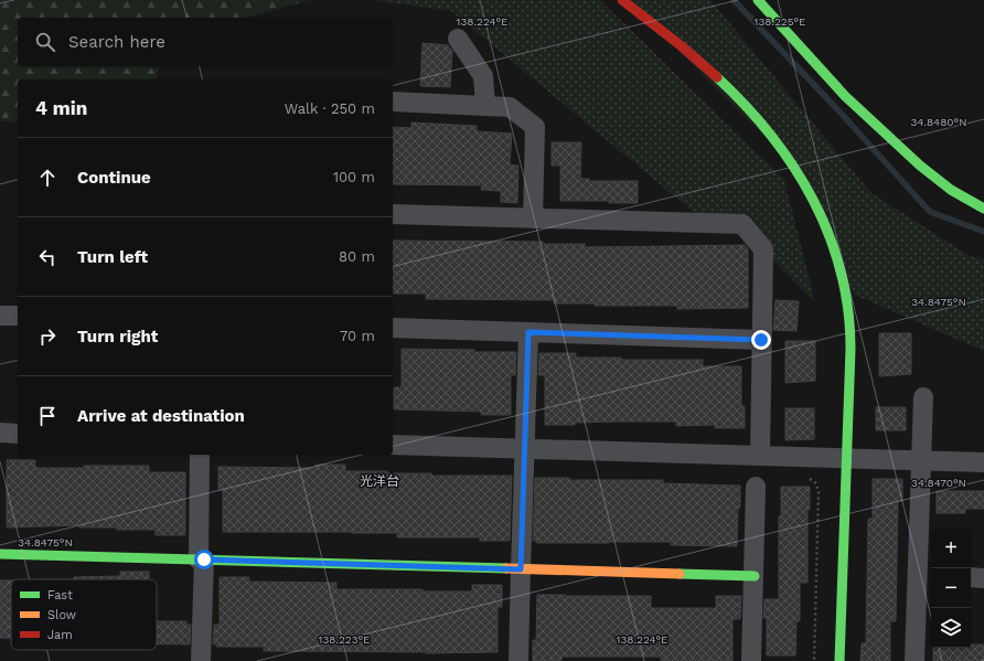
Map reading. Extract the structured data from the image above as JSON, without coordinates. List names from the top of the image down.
{
  "districts": ["光洋台"],
  "legend": ["Fast", "Slow", "Jam"],
  "page": {
    "search": "Search here",
    "heading": ["4 min", "Walk · 250 m"],
    "list": [
      ["Continue", "100 m"],
      ["Turn left", "80 m"],
      ["Turn right", "70 m"],
      "Arrive at destination"
    ],
    "map_buttons": ["+", "−"]
  },
  "coordinates": [
    "138.224°E",
    "138.225°E",
    "34.8480°N",
    "34.8475°N",
    "34.8470°N",
    "138.223°E"
  ]
}
